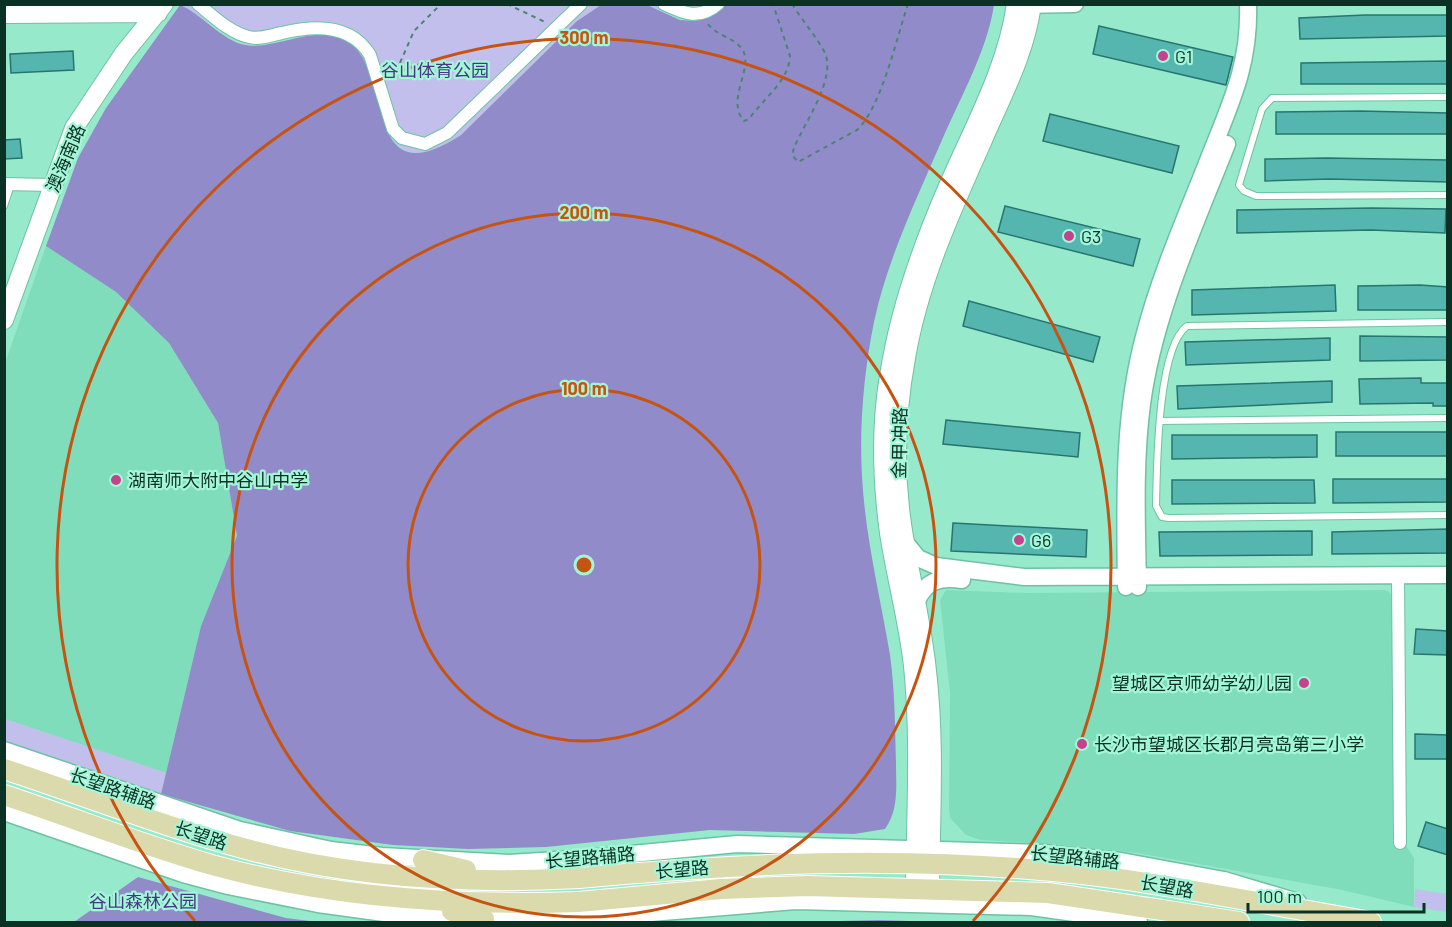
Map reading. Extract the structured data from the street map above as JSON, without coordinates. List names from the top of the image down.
{
  "streets": {
    "main road": ["澳海南路", "金甲冲路", "长望路"],
    "street": ["长望路辅路"]
  },
  "crossings": [
    ["金甲冲路", "长望路辅路"],
    ["长望路辅路", "长望路"]
  ],
  "parks": ["谷山体育公园", "谷山森林公园"],
  "places": [
    "G1",
    "G3",
    "湖南师大附中谷山中学",
    "G6",
    "望城区京师幼学幼儿园",
    "长沙市望城区长郡月亮岛第三小学"
  ],
  "scale_bar": "100 m",
  "rings": ["300 m", "200 m", "100 m"]
}
